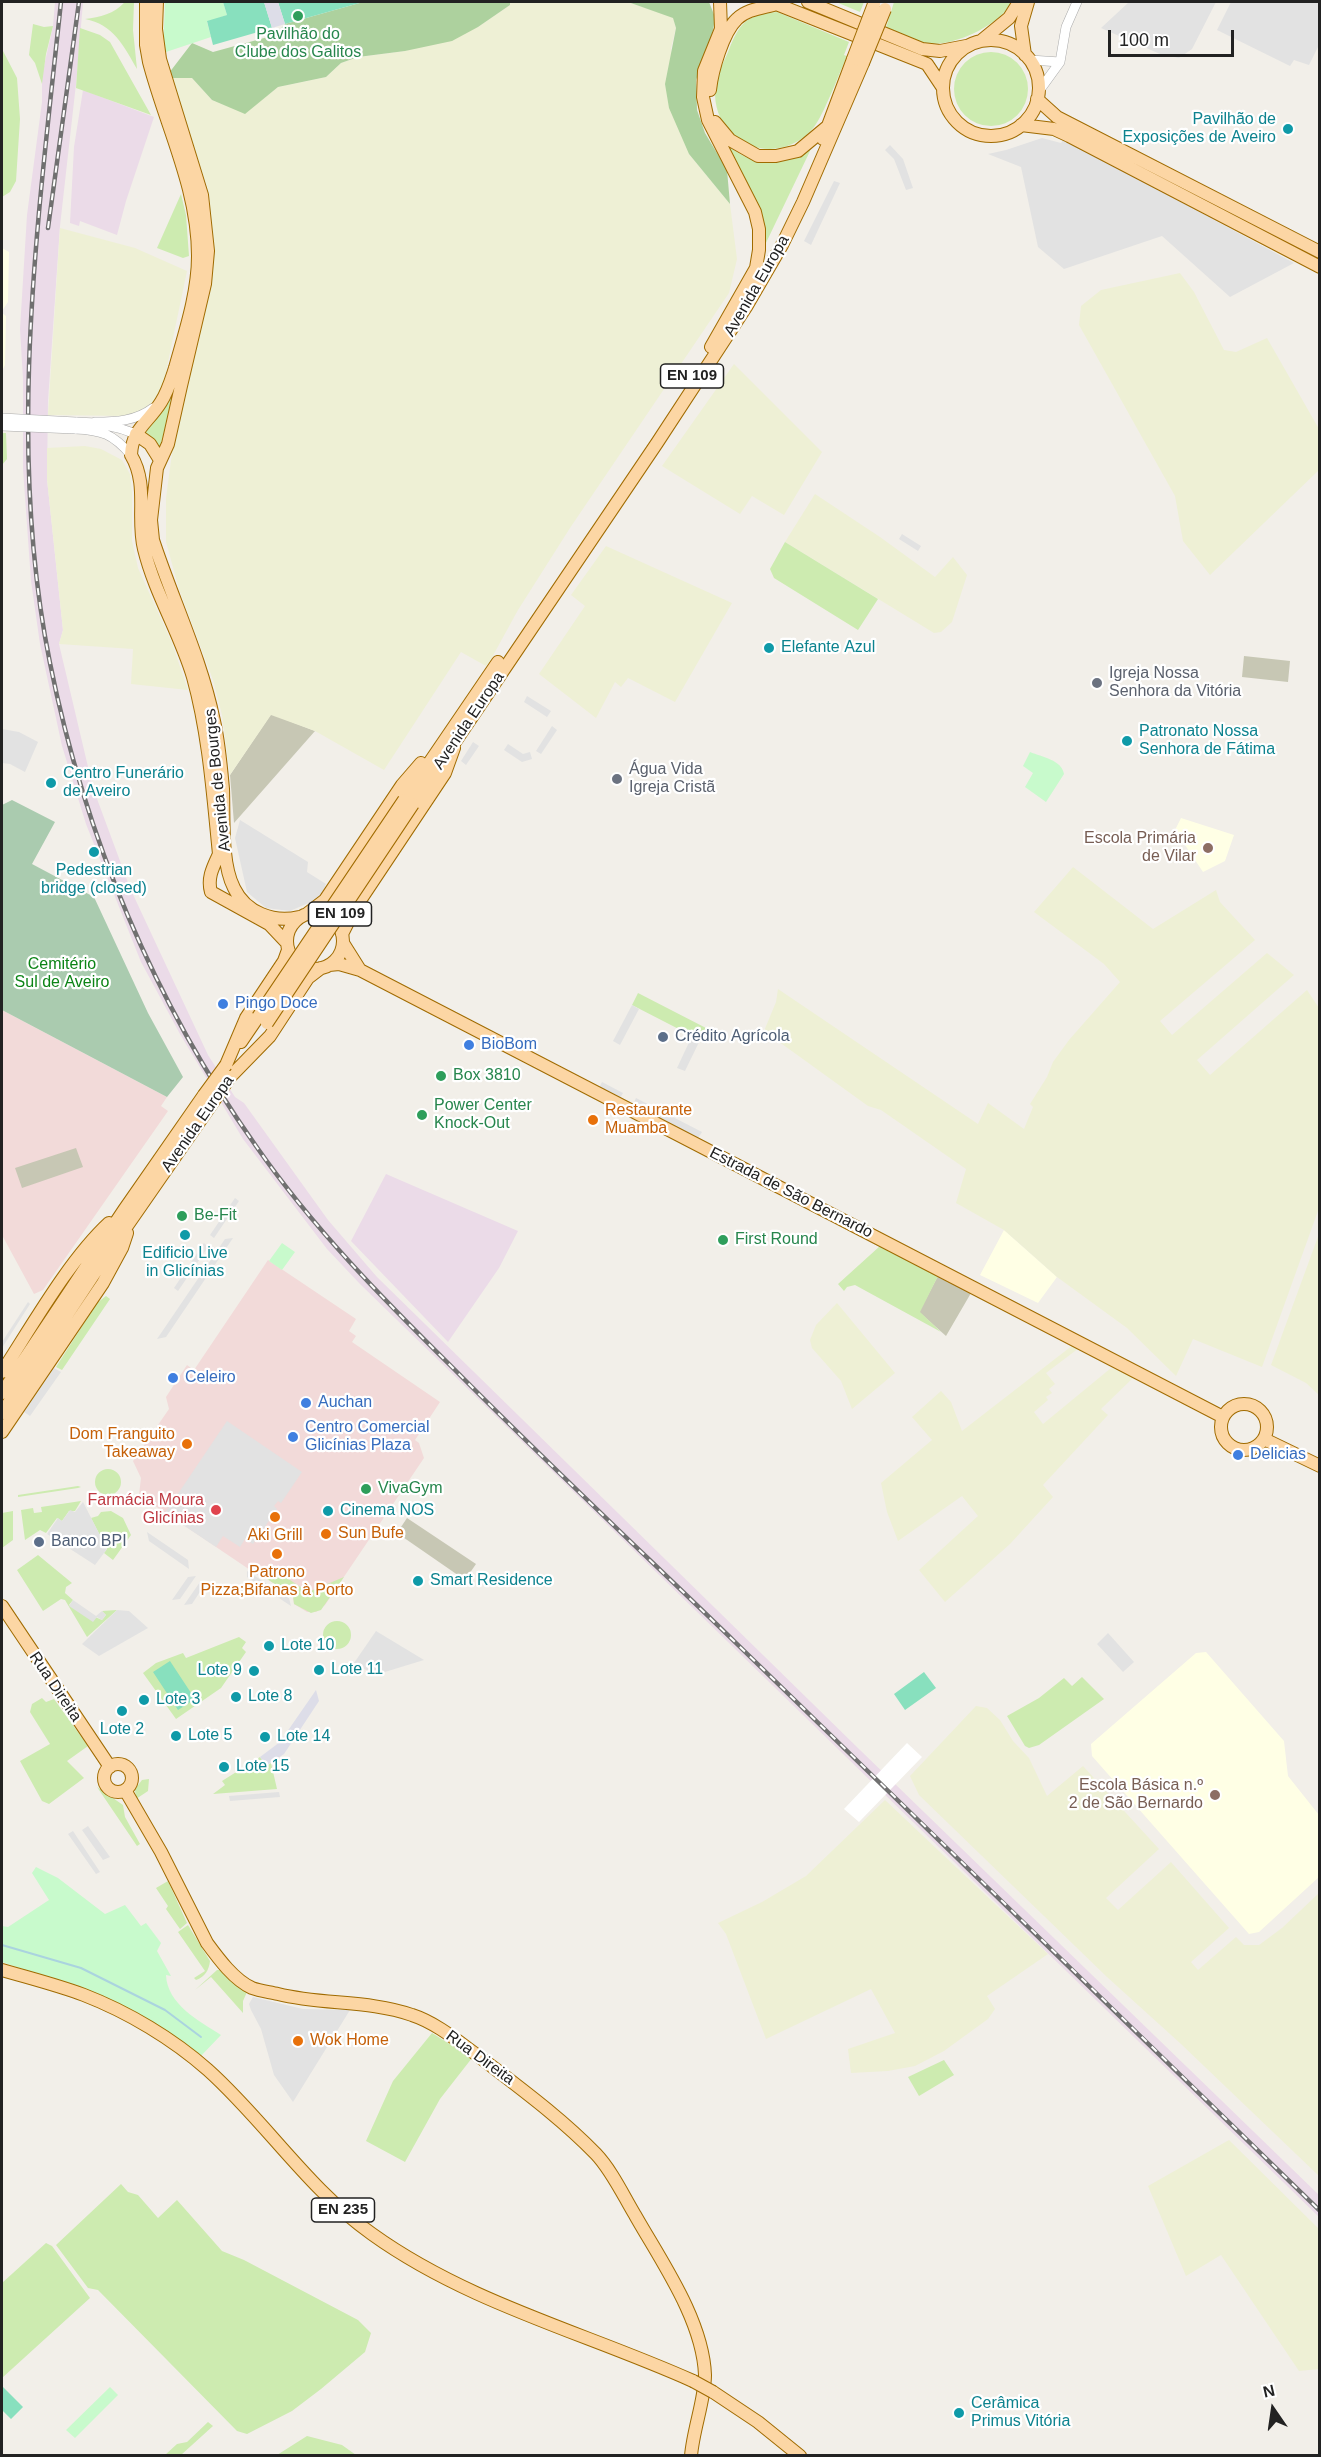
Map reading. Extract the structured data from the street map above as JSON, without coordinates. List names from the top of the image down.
{
  "streets": {
    "main road": [
      "Avenida Europa",
      "EN 109",
      "Avenida de Bourges",
      "Estrada de São Bernardo",
      "Rua Direita",
      "EN 235"
    ]
  },
  "crossings": [
    ["Avenida de Bourges", "Estrada de São Bernardo"]
  ],
  "parks": ["Cemitério Sul de Aveiro"],
  "places": [
    "Pavilhão do Clube dos Galitos",
    "Pavilhão de Exposições de Aveiro",
    "Elefante Azul",
    "Igreja Nossa Senhora da Vitória",
    "Patronato Nossa Senhora de Fátima",
    "Água Vida Igreja Cristã",
    "Centro Funerário de Aveiro",
    "Escola Primária de Vilar",
    "Pedestrian bridge (closed)",
    "Pingo Doce",
    "Crédito Agrícola",
    "BioBom",
    "Box 3810",
    "Power Center Knock-Out",
    "Restaurante Muamba",
    "Be-Fit",
    "Edificio Live in Glicínias",
    "First Round",
    "Celeiro",
    "Auchan",
    "Centro Comercial Glicínias Plaza",
    "Dom Franguito Takeaway",
    "Delicias",
    "VivaGym",
    "Farmácia Moura Glicínias",
    "Cinema NOS",
    "Aki Grill",
    "Sun Bufe",
    "Banco BPI",
    "Patrono Pizza;Bifanas à Porto",
    "Smart Residence",
    "Lote 10",
    "Lote 11",
    "Lote 9",
    "Lote 8",
    "Lote 3",
    "Lote 2",
    "Lote 5",
    "Lote 14",
    "Lote 15",
    "Escola Básica n.º 2 de São Bernardo",
    "Wok Home",
    "Cerâmica Primus Vitória"
  ],
  "scale_bar": "100 m",
  "north": "top"
}
